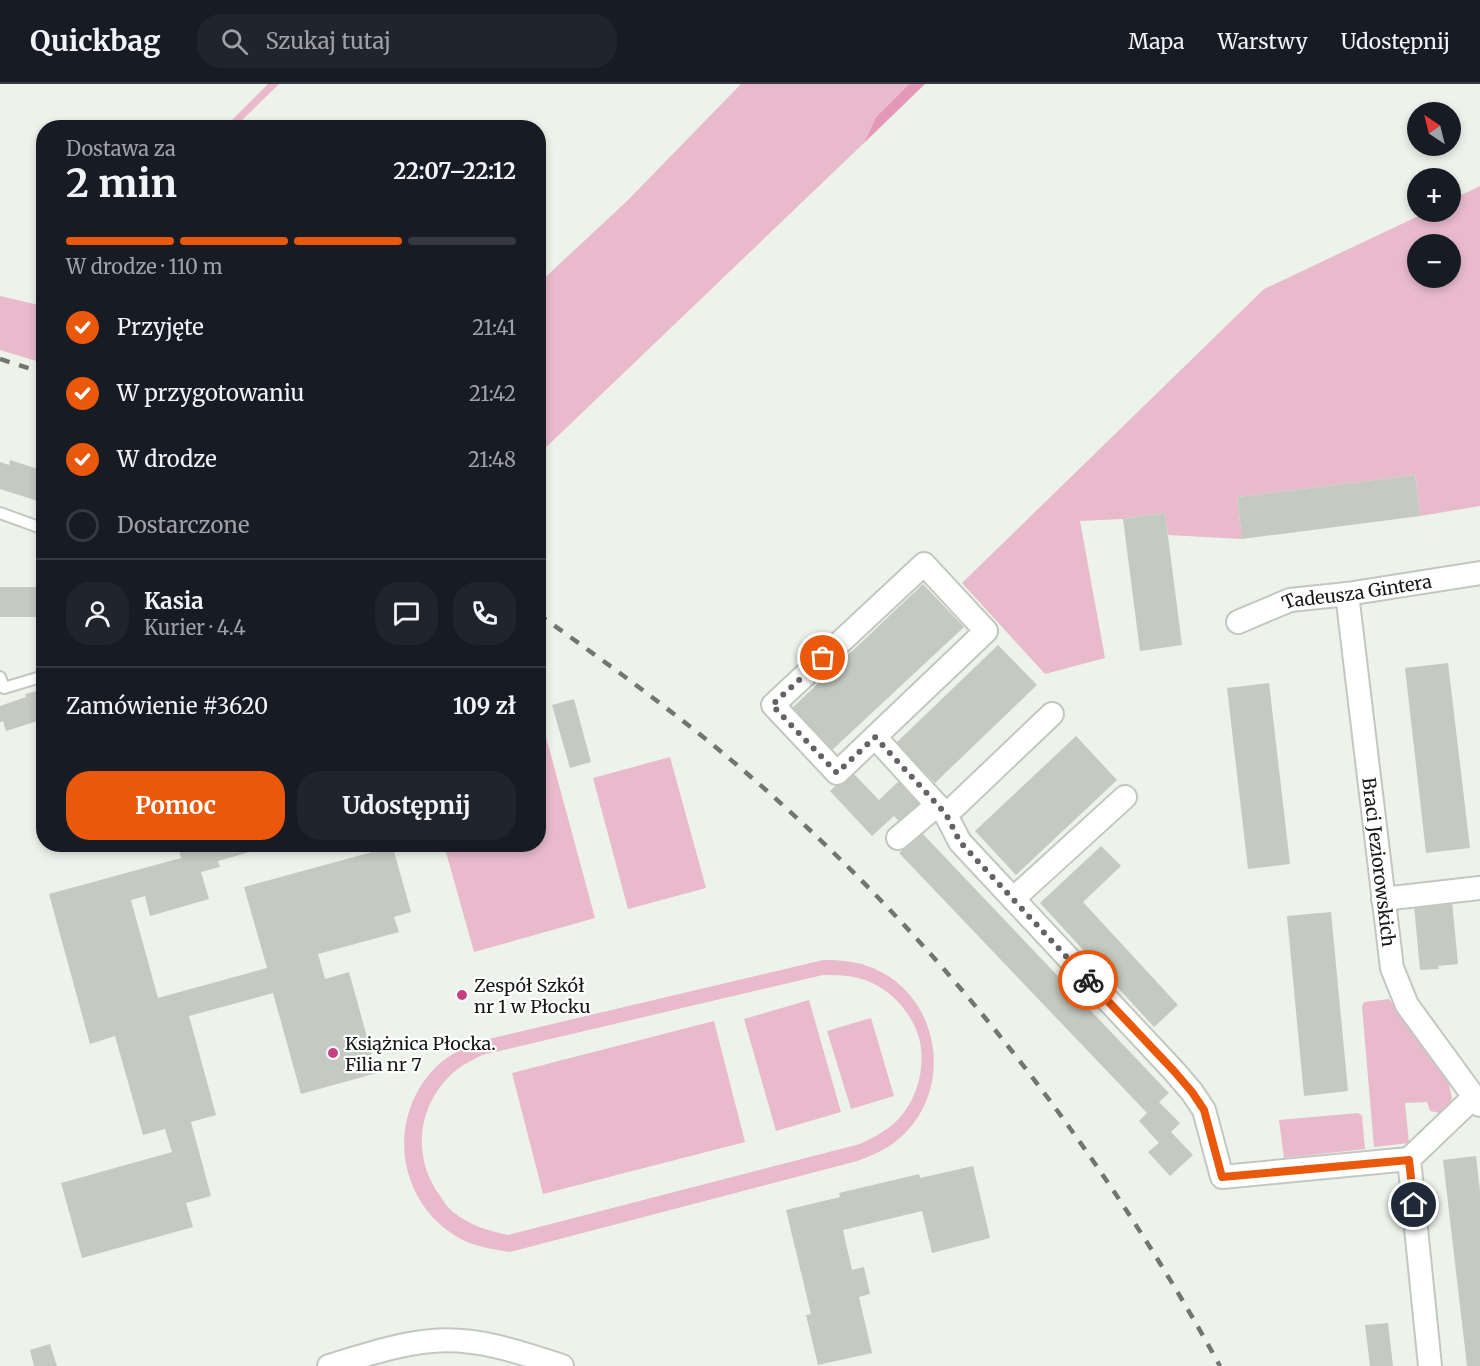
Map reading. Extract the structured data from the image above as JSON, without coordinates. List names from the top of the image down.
{
  "streets": {
    "street": ["Tadeusza Gintera", "Braci Jeziorowskich"]
  },
  "crossings": [
    ["Tadeusza Gintera", "Braci Jeziorowskich"]
  ],
  "places": ["Zespół Szkół nr 1 w Płocku", "Książnica Płocka. Filia nr 7"],
  "north": "top left",
  "page": {
    "header": "Quickbag",
    "search": "Szukaj tutaj",
    "nav": ["Mapa", "Warstwy", "Udostępnij"],
    "map_buttons": ["+", "−"],
    "heading": ["2 min", "Dostawa za", "22:07–22:12"],
    "panel": [
      "Kasia",
      "Kurier · 4.4",
      "Zamówienie #3620",
      "109 zł"
    ],
    "bar": "W drodze · 110 m",
    "list": [
      ["Przyjęte", "21:41"],
      ["W przygotowaniu", "21:42"],
      ["W drodze", "21:48"],
      "Dostarczone"
    ],
    "buttons": ["Pomoc", "Udostępnij"]
  }
}
